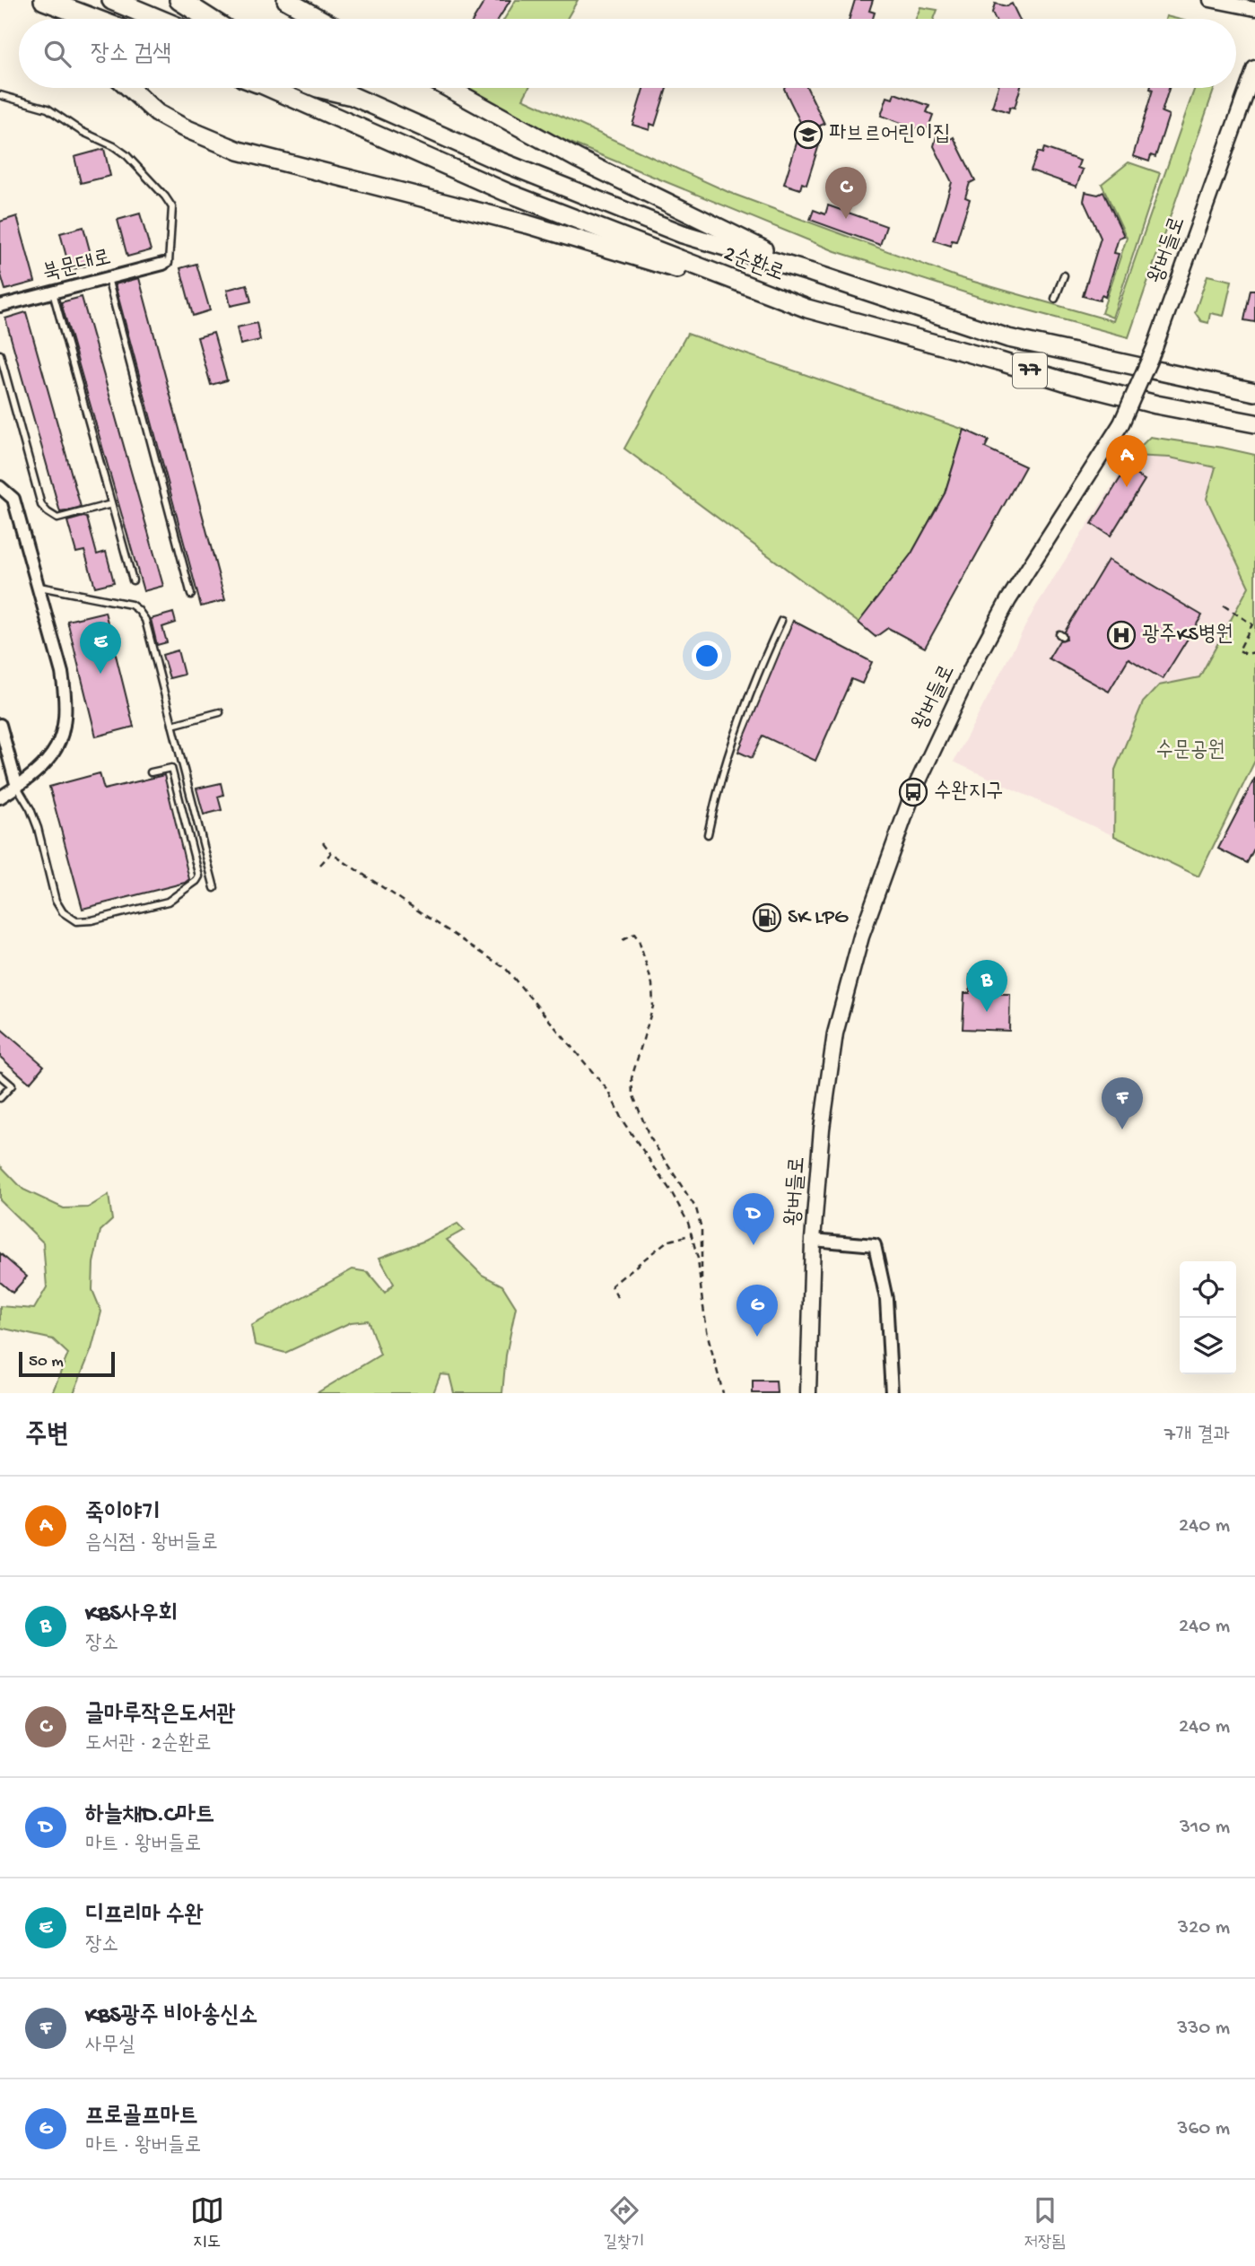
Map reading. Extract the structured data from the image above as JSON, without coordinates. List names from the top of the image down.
{
  "streets": {
    "highway": ["2순환로", "77"],
    "main road": ["왕버들로"],
    "street": ["북문대로"]
  },
  "parks": ["수문공원"],
  "places": {
    "school or university": ["파브르어린이집"],
    "hospital": ["광주KS병원"],
    "bus stop": ["수완지구"],
    "fuel station": ["SK LPG"]
  },
  "scale_bar": "50 m",
  "page": {
    "search": "장소 검색",
    "pins": [
      "C",
      "A",
      "E",
      "B",
      "F",
      "D",
      "G"
    ],
    "scale": "50 m",
    "heading": ["주변", "7개 결과"],
    "list": [
      {
        "mark": "A",
        "name": "죽이야기",
        "note": "음식점 · 왕버들로",
        "value": "240 m"
      },
      {
        "mark": "B",
        "name": "KBS사우회",
        "note": "장소",
        "value": "240 m"
      },
      {
        "mark": "C",
        "name": "글마루작은도서관",
        "note": "도서관 · 2순환로",
        "value": "240 m"
      },
      {
        "mark": "D",
        "name": "하늘채D.C마트",
        "note": "마트 · 왕버들로",
        "value": "310 m"
      },
      {
        "mark": "E",
        "name": "디프리마 수완",
        "note": "장소",
        "value": "320 m"
      },
      {
        "mark": "F",
        "name": "KBS광주 비아송신소",
        "note": "사무실",
        "value": "330 m"
      },
      {
        "mark": "G",
        "name": "프로골프마트",
        "note": "마트 · 왕버들로",
        "value": "360 m"
      }
    ],
    "nav": ["지도", "길찾기", "저장됨"]
  }
}
